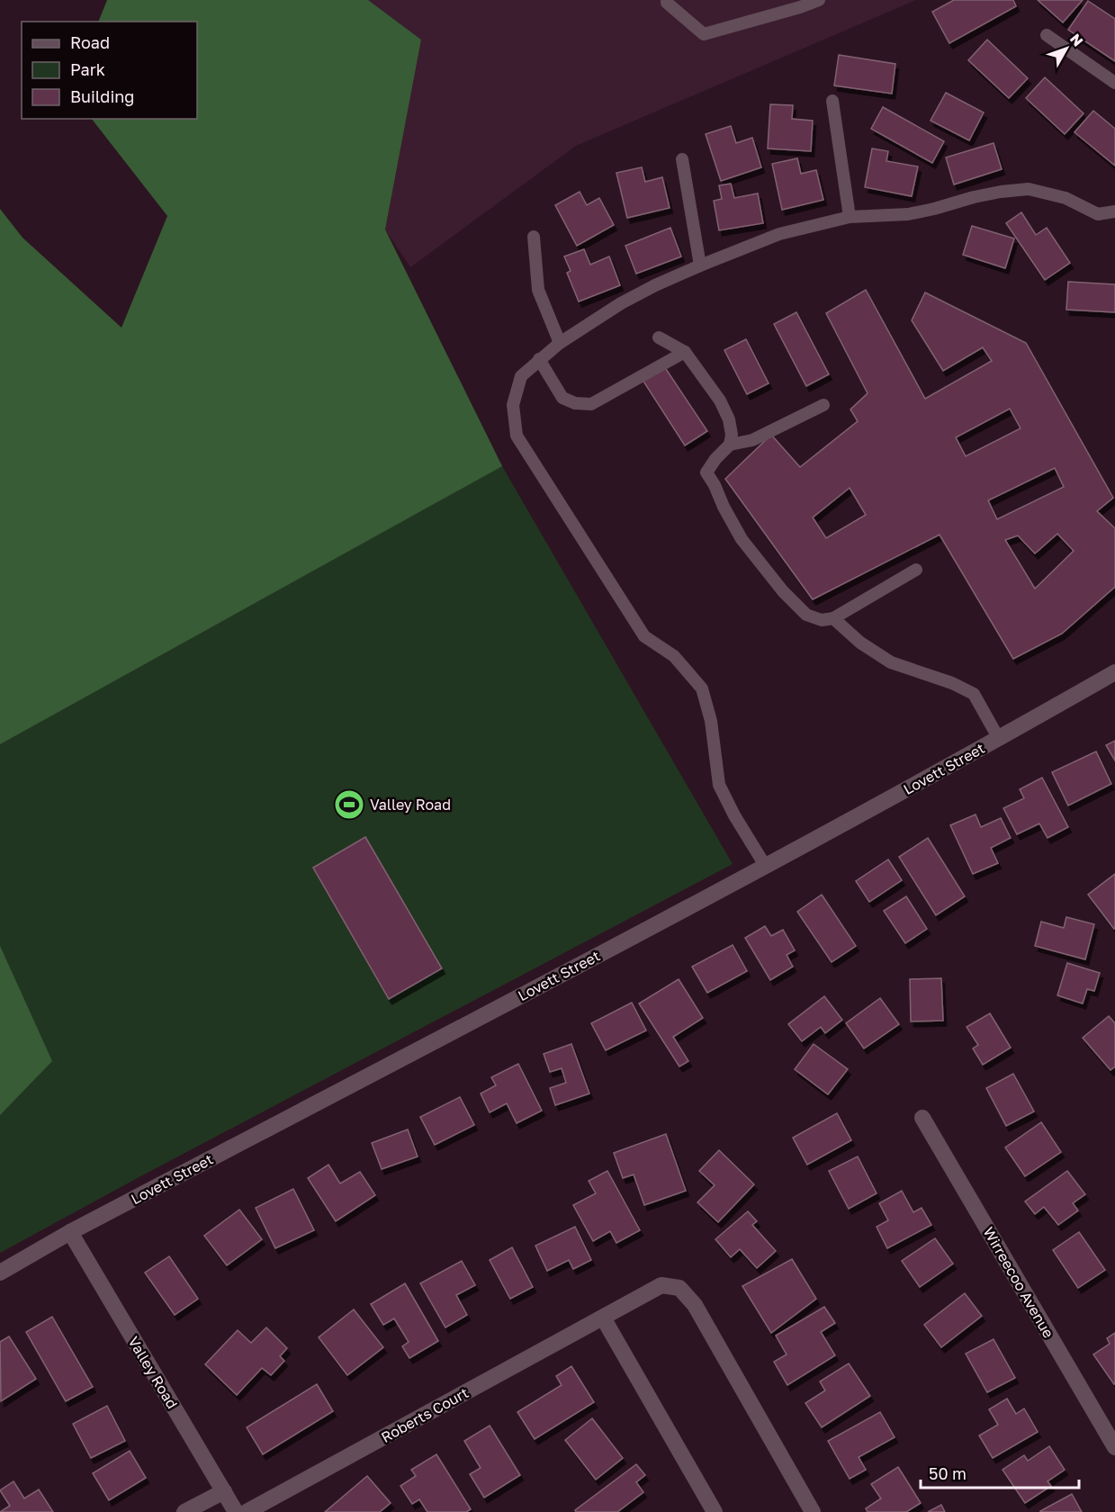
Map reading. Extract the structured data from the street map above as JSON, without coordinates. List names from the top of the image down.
{
  "streets": {
    "street": [
      "Lovett Street",
      "Wirreecoo Avenue",
      "Valley Road",
      "Roberts Court"
    ]
  },
  "crossings": [
    ["Lovett Street", "Valley Road"]
  ],
  "places": {
    "sports": ["Valley Road"]
  },
  "legend": ["Road", "Park", "Building"],
  "scale_bar": "50 m",
  "north": "top right"
}
